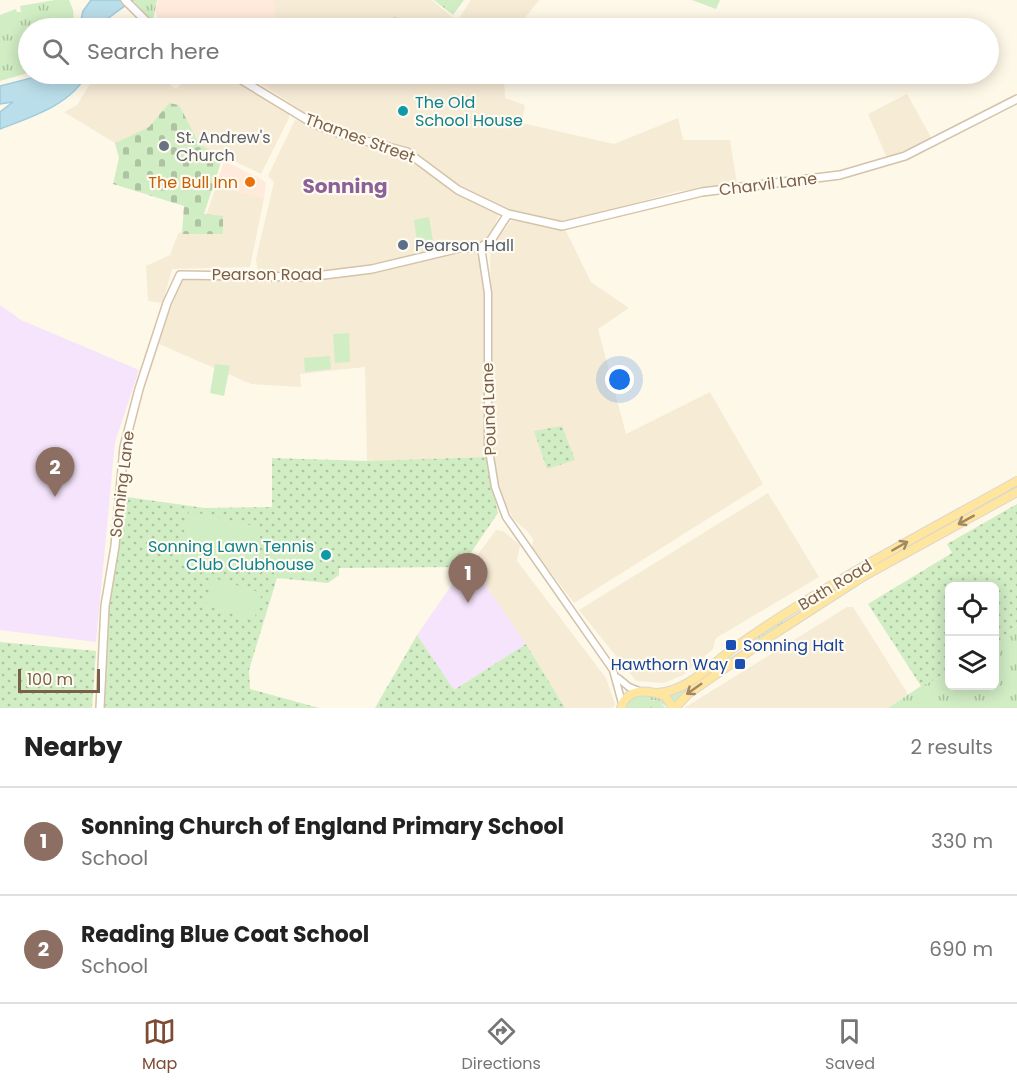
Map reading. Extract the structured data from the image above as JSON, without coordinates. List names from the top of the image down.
{
  "streets": {
    "main road": [
      "Thames Street",
      "Charvil Lane",
      "Pearson Road",
      "Sonning Lane",
      "Bath Road"
    ],
    "street": ["Pound Lane"]
  },
  "crossings": [
    ["Thames Street", "Charvil Lane"],
    ["Pearson Road", "Pound Lane"],
    ["Pearson Road", "Sonning Lane"]
  ],
  "districts": ["Sonning"],
  "places": {
    "other": [
      "The Old School House",
      "St. Andrew's Church",
      "The Bull Inn",
      "Pearson Hall",
      "Sonning Lawn Tennis Club Clubhouse"
    ],
    "transit": ["Sonning Halt", "Hawthorn Way"]
  },
  "scale_bar": "100 m",
  "page": {
    "search": "Search here",
    "pins": ["2", "1"],
    "scale": "100 m",
    "heading": ["Nearby", "2 results"],
    "list": [
      {
        "mark": "1",
        "name": "Sonning Church of England Primary School",
        "note": "School",
        "value": "330 m"
      },
      {
        "mark": "2",
        "name": "Reading Blue Coat School",
        "note": "School",
        "value": "690 m"
      }
    ],
    "nav": ["Map", "Directions", "Saved"]
  }
}
